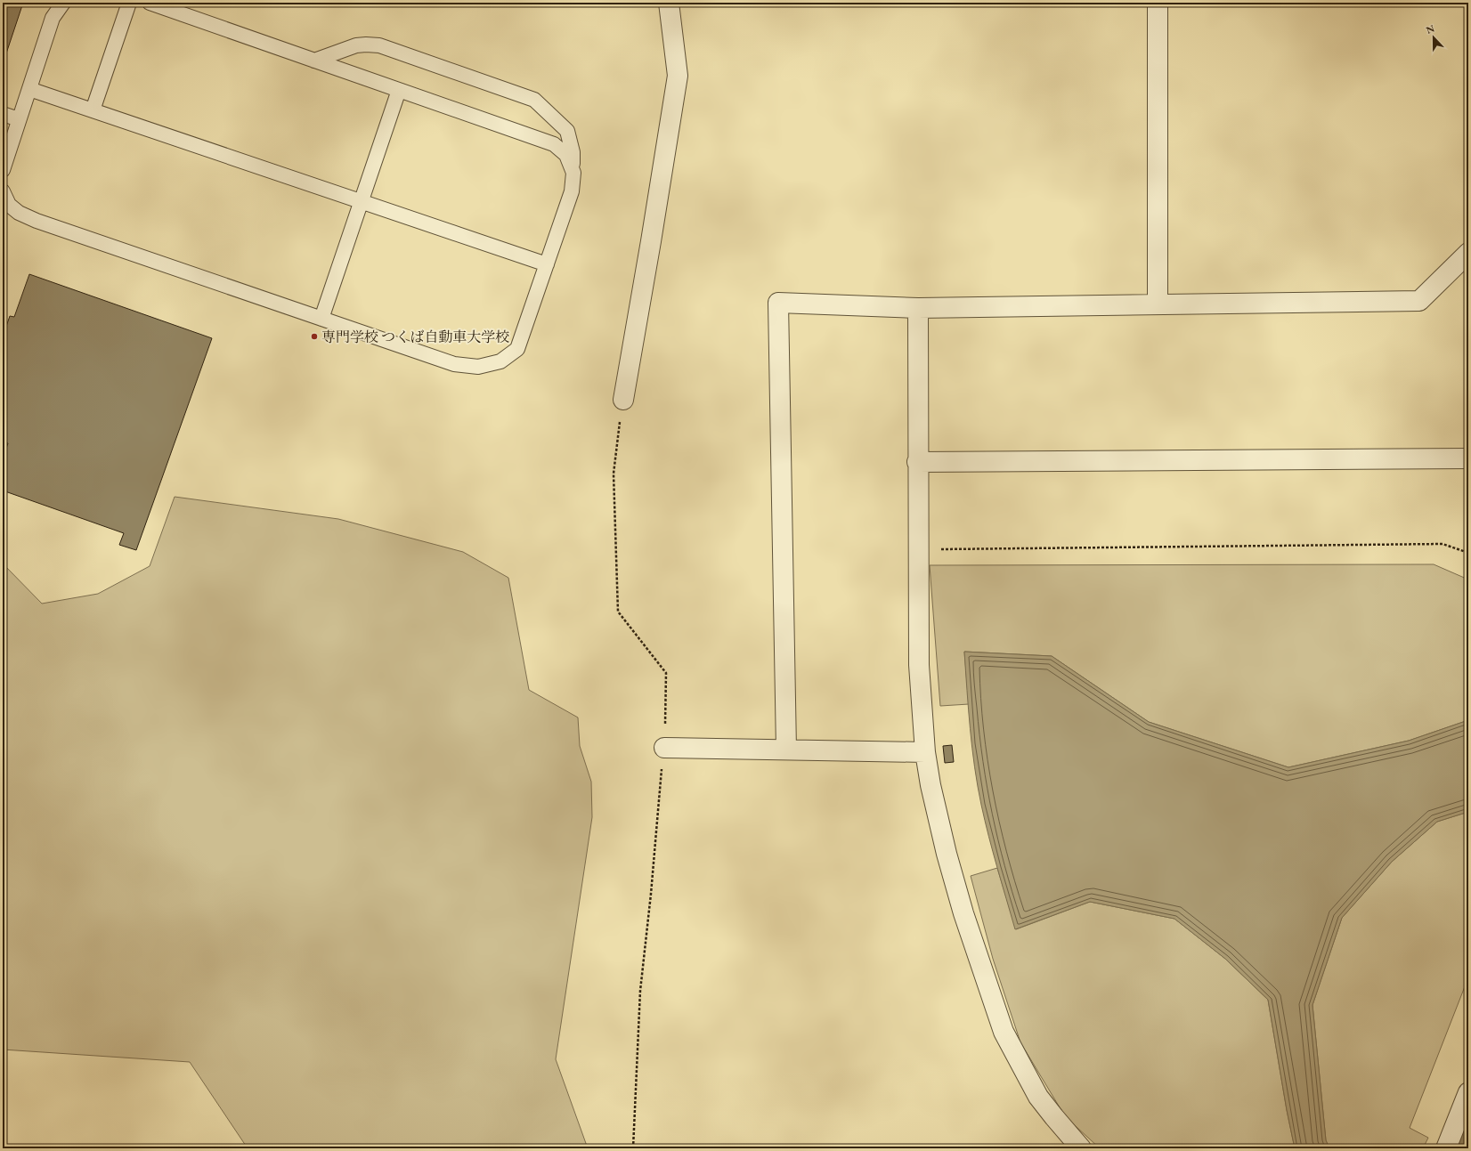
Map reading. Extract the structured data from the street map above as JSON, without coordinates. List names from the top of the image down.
{
  "places": ["専門学校 つくば自動車大学校"],
  "north": "top"
}
